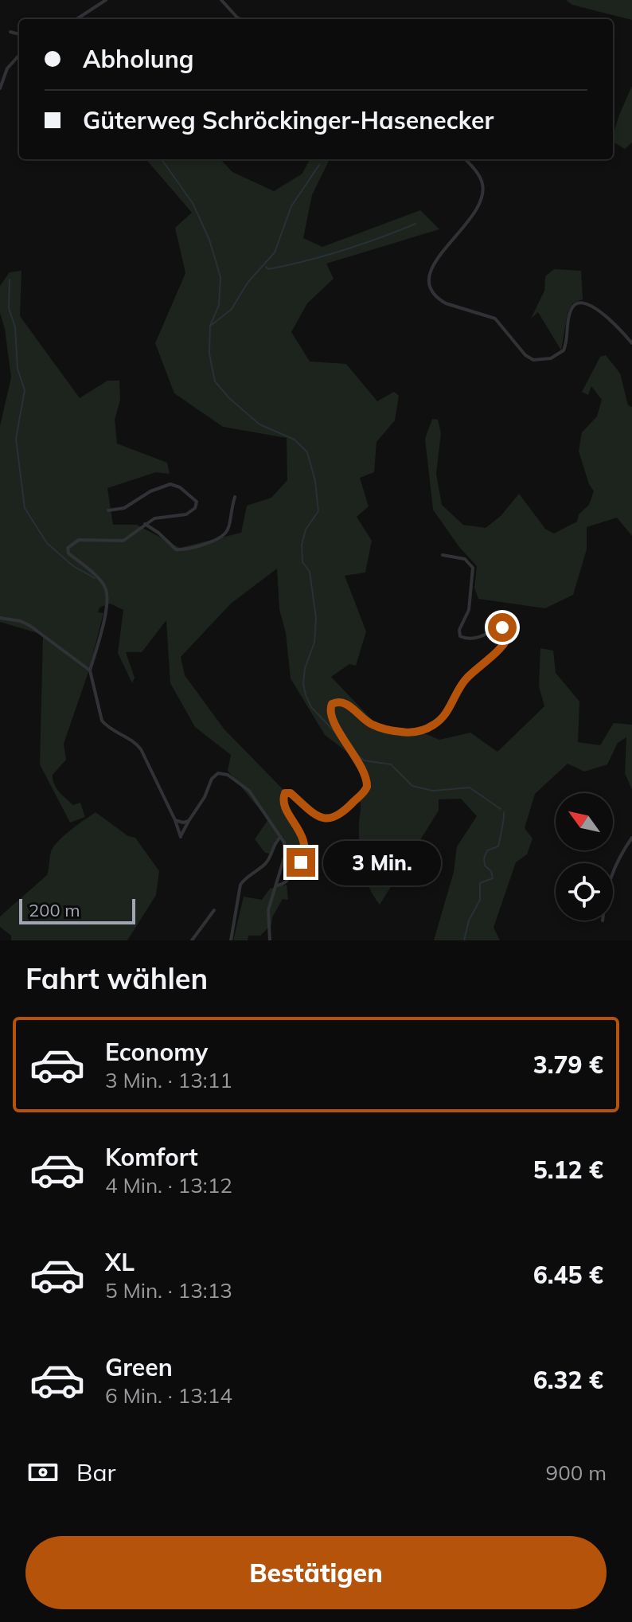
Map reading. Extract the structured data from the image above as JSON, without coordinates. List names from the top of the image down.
{
  "scale_bar": "200 m",
  "north": "top left",
  "page": {
    "banner": ["Abholung", "Güterweg Schröckinger-Hasenecker"],
    "bubble": "3 Min.",
    "scale": "200 m",
    "heading": "Fahrt wählen",
    "list": [
      {
        "name": "Economy",
        "note": "3 Min. · 13:11",
        "value": "3.79 €"
      },
      {
        "name": "Komfort",
        "note": "4 Min. · 13:12",
        "value": "5.12 €"
      },
      {
        "name": "XL",
        "note": "5 Min. · 13:13",
        "value": "6.45 €"
      },
      {
        "name": "Green",
        "note": "6 Min. · 13:14",
        "value": "6.32 €"
      }
    ],
    "pay": ["Bar", "900 m"],
    "buttons": "Bestätigen"
  }
}
